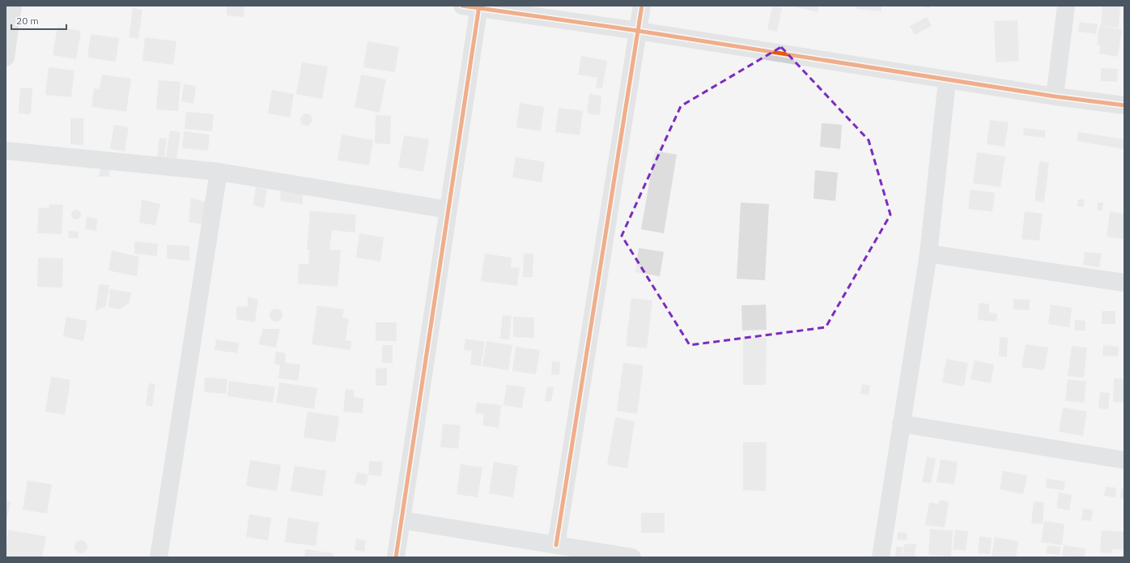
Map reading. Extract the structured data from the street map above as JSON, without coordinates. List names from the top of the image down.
{
  "scale_bar": "20 m"
}
